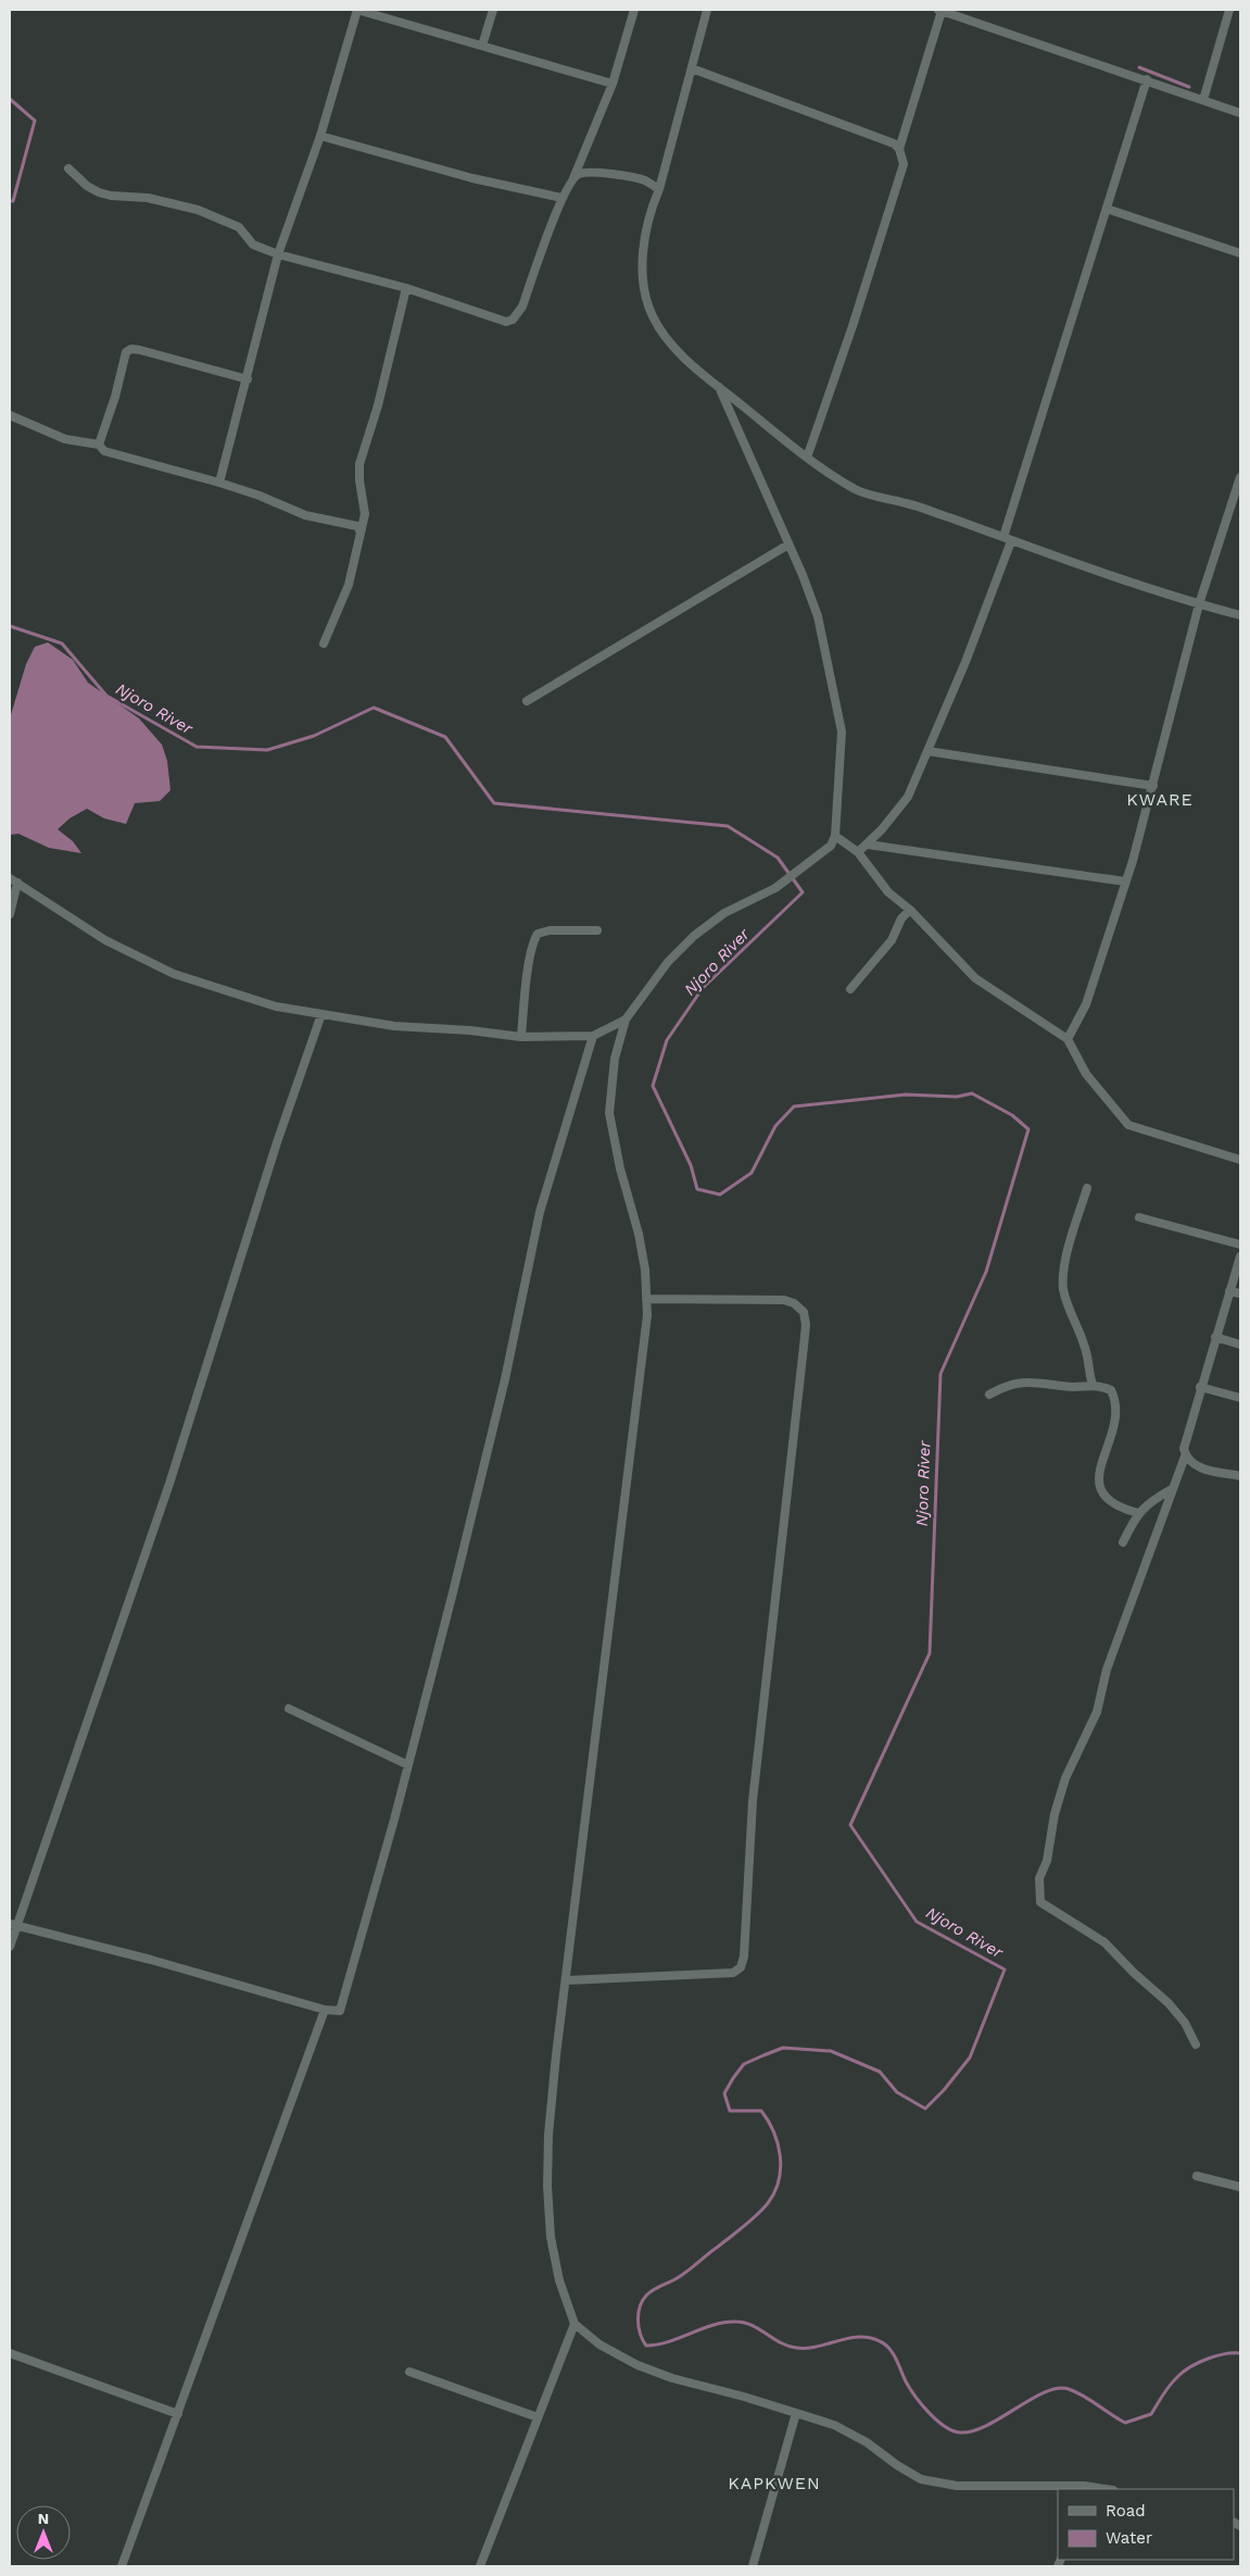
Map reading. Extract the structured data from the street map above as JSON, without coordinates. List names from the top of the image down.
{
  "districts": ["KWARE", "KAPKWEN"],
  "water": ["Njoro River"],
  "legend": ["Road", "Water"],
  "north": "top"
}
